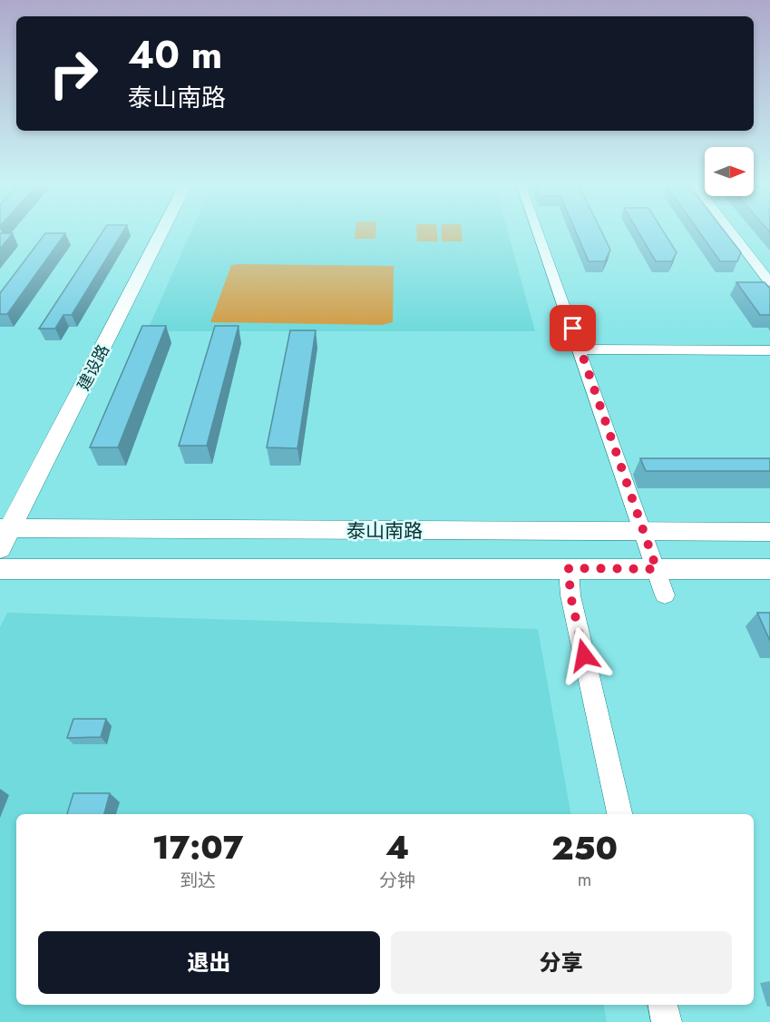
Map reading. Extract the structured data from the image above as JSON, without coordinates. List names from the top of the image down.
{
  "streets": {
    "street": ["建设路", "泰山南路"]
  },
  "crossings": [
    ["建设路", "泰山南路"]
  ],
  "north": "right",
  "page": {
    "turn": ["40 m", "泰山南路"],
    "eta": [
      "17:07",
      "到达",
      "4",
      "分钟",
      "250",
      "m"
    ],
    "buttons": ["退出", "分享"]
  }
}
